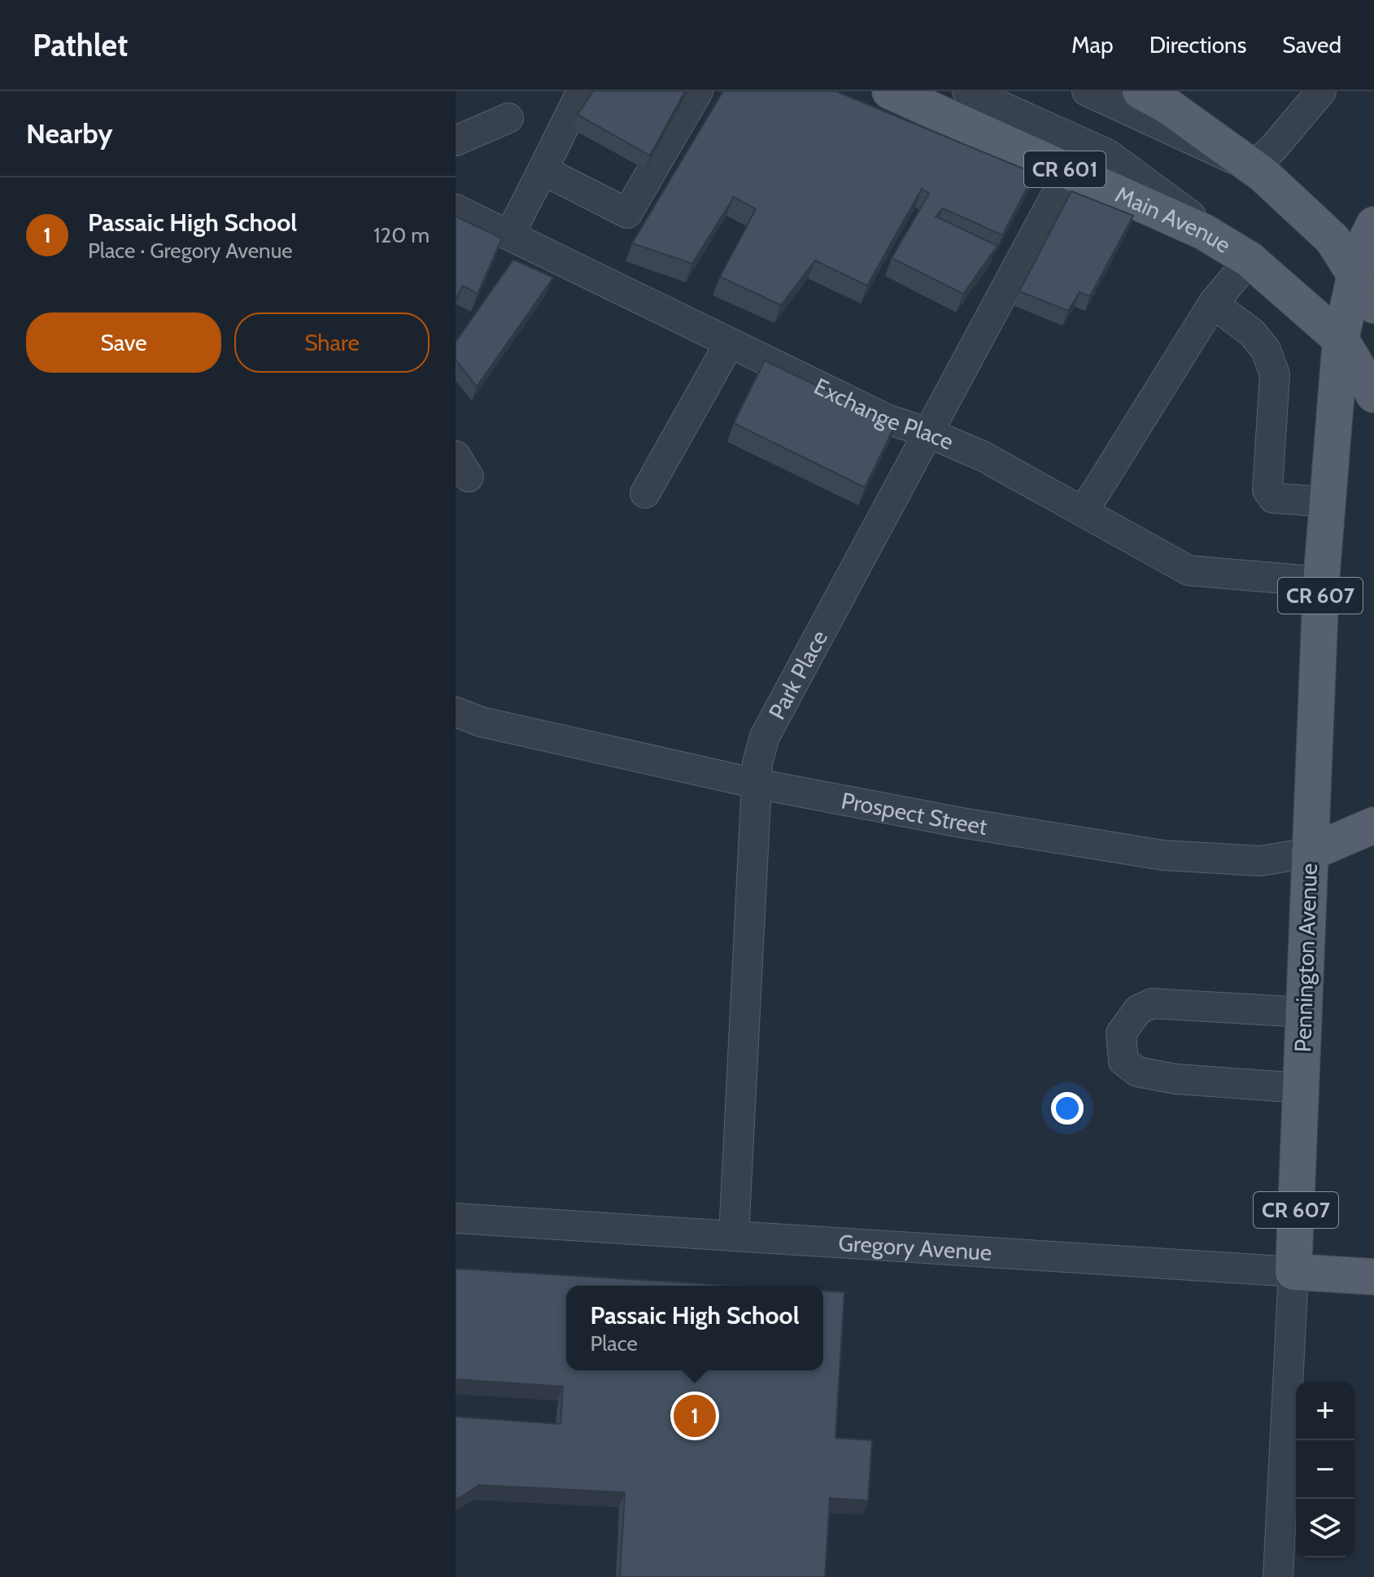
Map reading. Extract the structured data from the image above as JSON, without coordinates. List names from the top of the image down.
{
  "streets": {
    "main road": [
      "CR 601",
      "Main Avenue",
      "CR 607",
      "Prospect Street",
      "Pennington Avenue",
      "Gregory Avenue"
    ],
    "street": ["Exchange Place", "Park Place"]
  },
  "crossings": [
    ["Main Avenue", "Park Place"],
    ["Main Avenue", "Pennington Avenue"],
    ["Exchange Place", "Park Place"],
    ["Exchange Place", "Pennington Avenue"],
    ["Park Place", "Prospect Street"],
    ["Park Place", "Gregory Avenue"],
    ["Prospect Street", "Pennington Avenue"],
    ["Pennington Avenue", "Gregory Avenue"]
  ],
  "page": {
    "header": "Pathlet",
    "nav": ["Map", "Directions", "Saved"],
    "heading": "Nearby",
    "list": [
      {
        "mark": "1",
        "name": "Passaic High School",
        "note": "Place · Gregory Avenue",
        "value": "120 m"
      }
    ],
    "buttons": ["Save", "Share"],
    "popup": ["Passaic High School", "Place"],
    "map_buttons": ["+", "−"],
    "pins": "1"
  }
}
